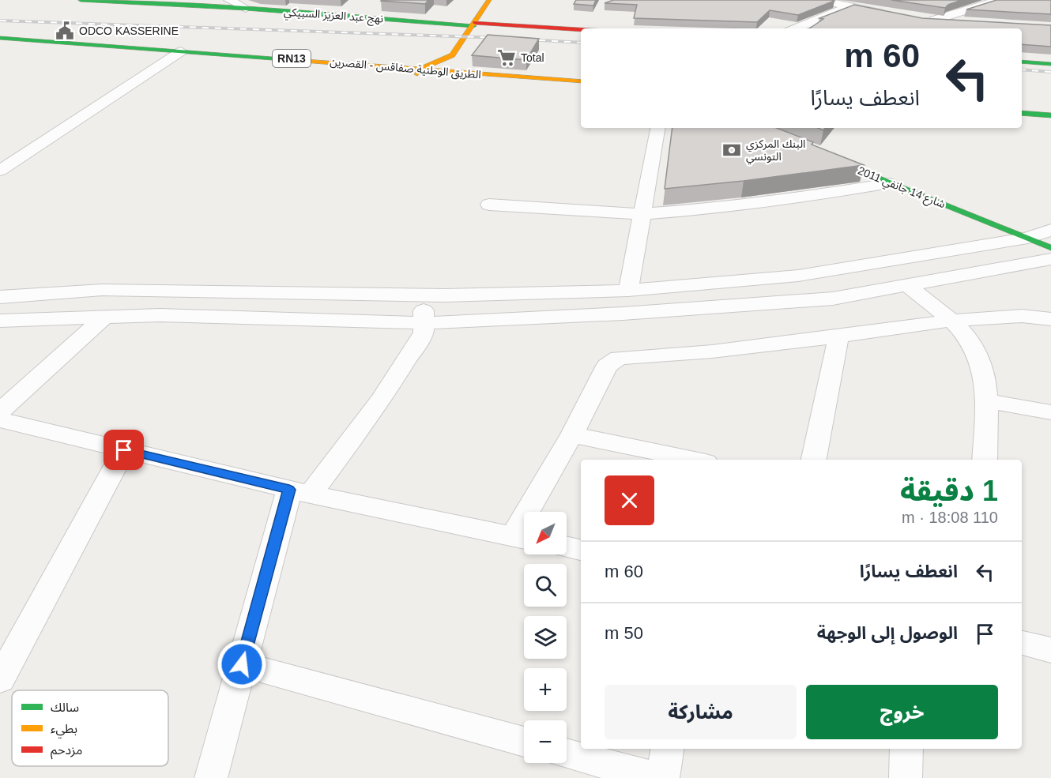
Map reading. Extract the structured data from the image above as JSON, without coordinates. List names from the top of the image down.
{
  "streets": {
    "main road": [
      "نهج عبد العزيز السبيكي",
      "RN13",
      "الطريق الوطنية صفاقس - القصرين",
      "شارع 14 جانفي 2011"
    ]
  },
  "places": {
    "public building": ["ODCO KASSERINE"],
    "supermarket": ["Total"],
    "bank": ["البنك المركزي التونسي"]
  },
  "legend": ["سالك", "بطيء", "مزدحم"],
  "north": "bottom left",
  "page": {
    "turn": ["60 m", "انعطف يسارًا"],
    "heading": ["1 دقيقة", "110 m · 18:08"],
    "map_buttons": ["+", "−"],
    "list": [
      {
        "name": "انعطف يسارًا",
        "value": "60 m"
      },
      {
        "name": "الوصول إلى الوجهة",
        "value": "50 m"
      }
    ],
    "buttons": ["خروج", "مشاركة"]
  }
}
